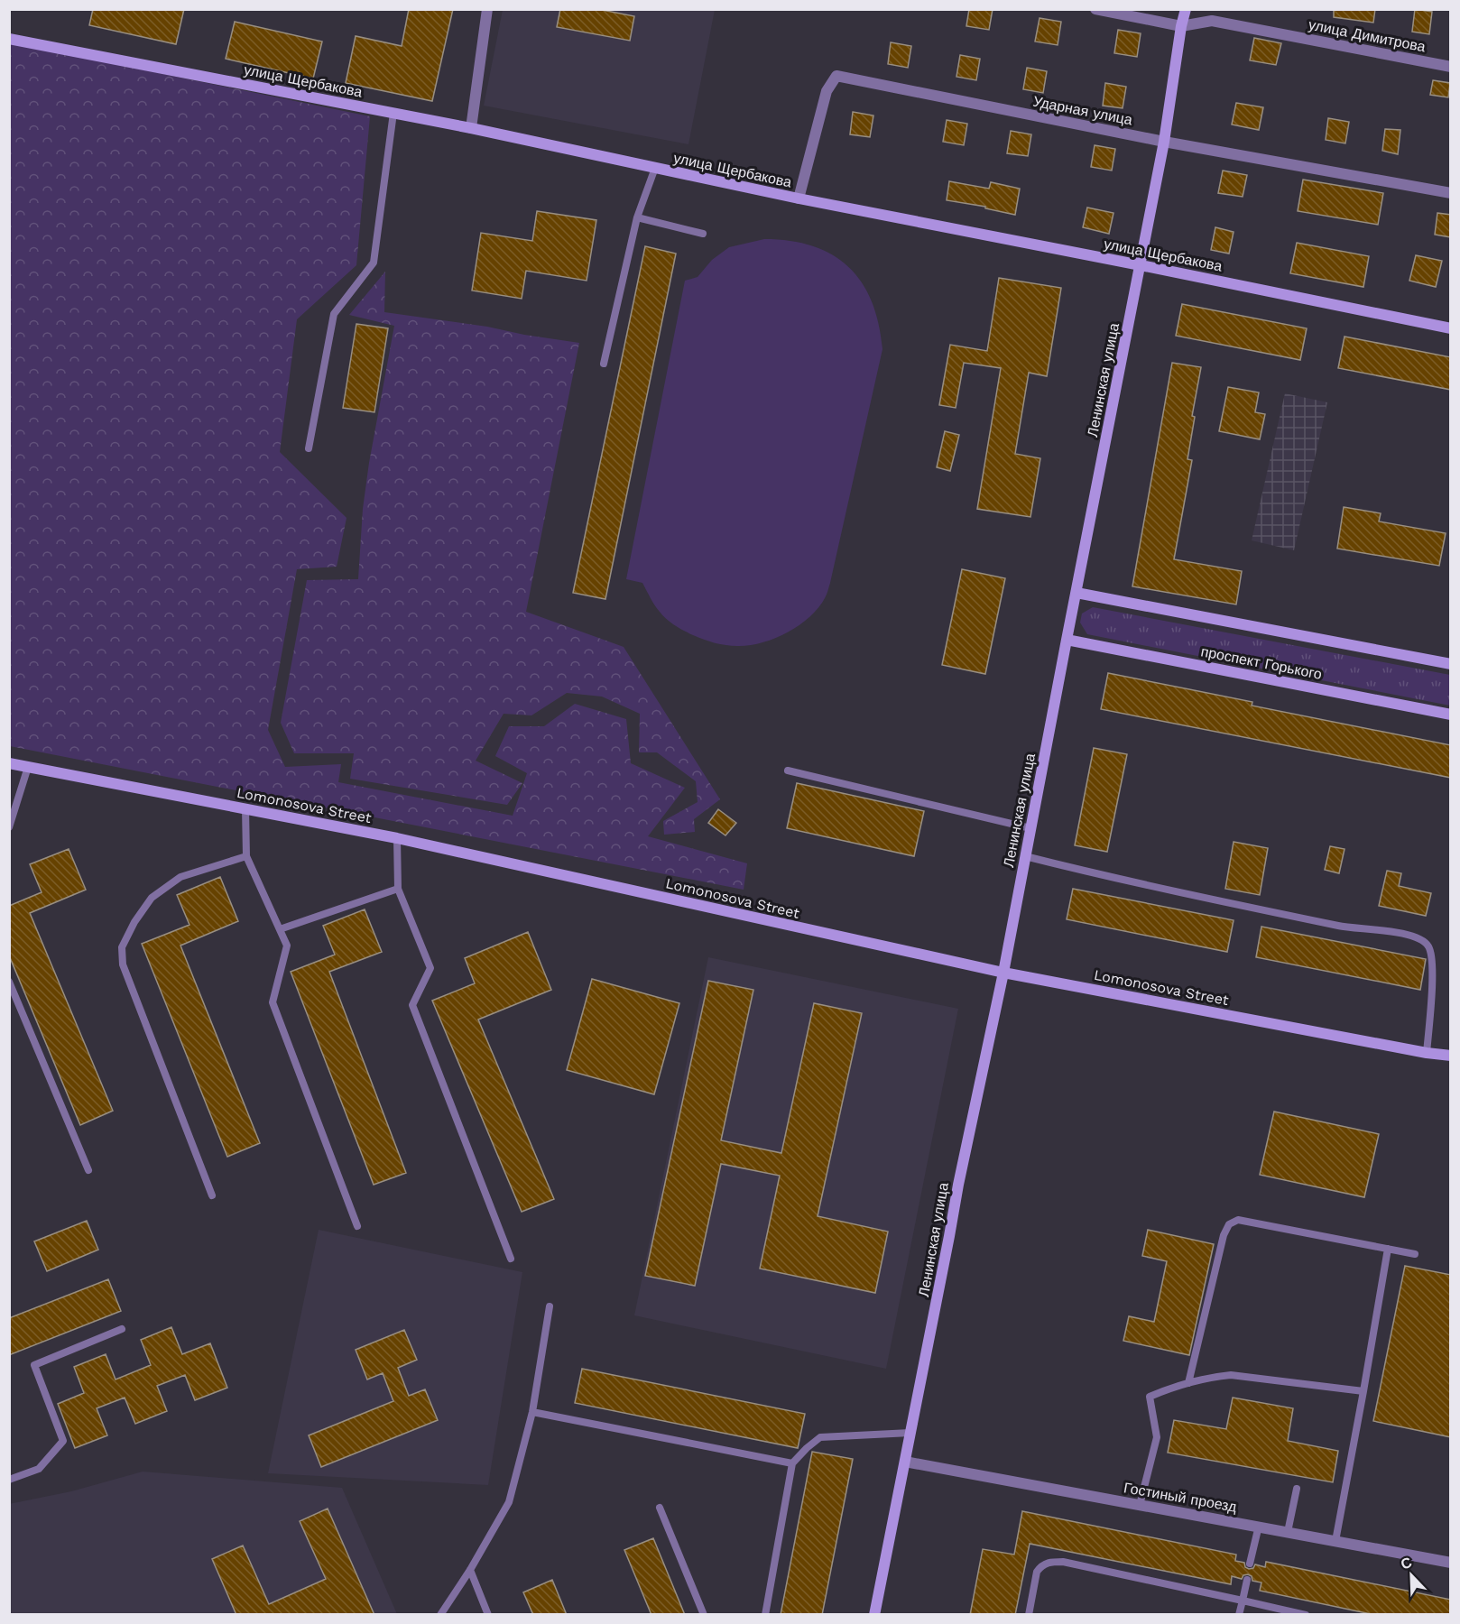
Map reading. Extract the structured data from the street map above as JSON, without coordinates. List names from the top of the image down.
{
  "streets": {
    "main road": [
      "улица Щербакова",
      "Ленинская улица",
      "проспект Горького",
      "Lomonosova Street"
    ],
    "street": ["улица Димитрова", "Ударная улица", "Гостиный проезд"]
  },
  "crossings": [
    ["улица Димитрова", "Ленинская улица"],
    ["улица Щербакова", "Ударная улица"],
    ["улица Щербакова", "Ленинская улица"],
    ["Ударная улица", "Ленинская улица"],
    ["Ленинская улица", "проспект Горького"],
    ["Ленинская улица", "Lomonosova Street"],
    ["Ленинская улица", "Гостиный проезд"]
  ],
  "north": "top left"
}
